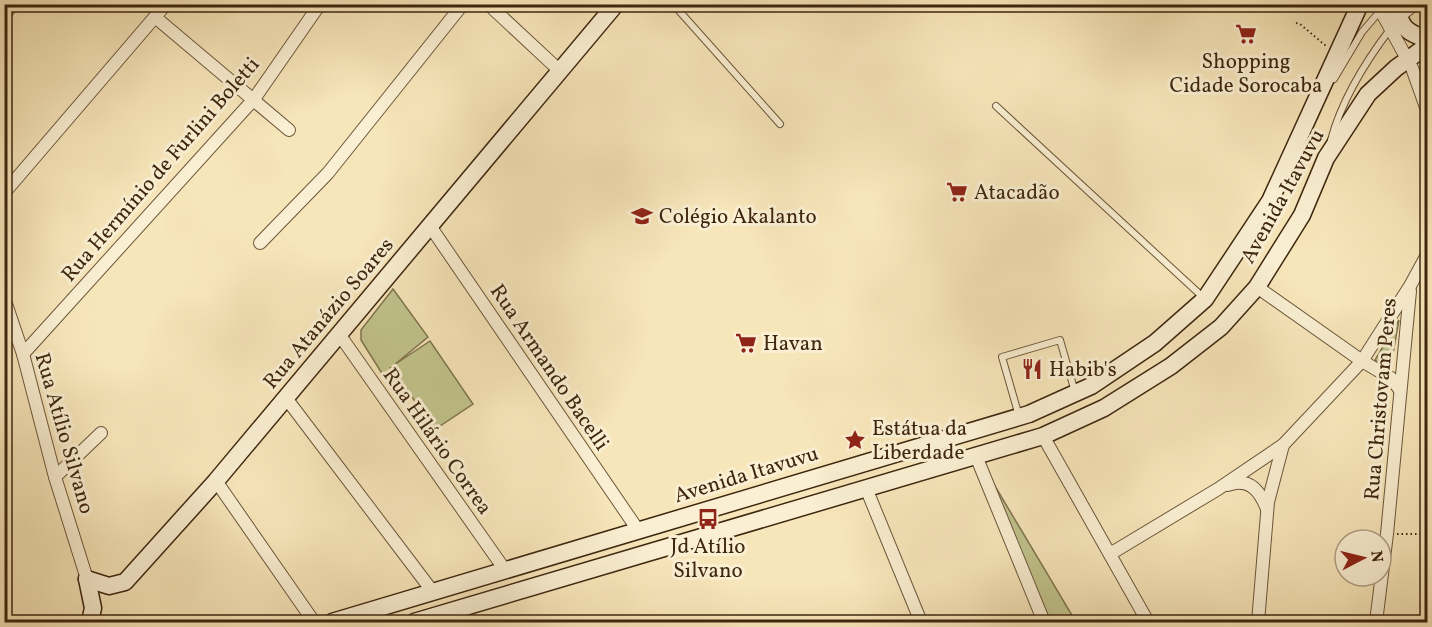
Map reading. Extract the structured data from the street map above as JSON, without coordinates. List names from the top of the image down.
{
  "streets": {
    "main road": ["Avenida Itavuvu", "Rua Atanázio Soares"],
    "street": [
      "Rua Hermínio de Furlini Boletti",
      "Rua Armando Bacelli",
      "Rua Christovam Peres",
      "Rua Atílio Silvano",
      "Rua Hilário Correa"
    ]
  },
  "crossings": [
    ["Rua Hermínio de Furlini Boletti", "Rua Atílio Silvano"],
    ["Avenida Itavuvu", "Rua Armando Bacelli"],
    ["Avenida Itavuvu", "Rua Hilário Correa"],
    ["Rua Atanázio Soares", "Rua Armando Bacelli"],
    ["Rua Atanázio Soares", "Rua Atílio Silvano"],
    ["Rua Atanázio Soares", "Rua Hilário Correa"]
  ],
  "places": {
    "supermarket": ["Shopping Cidade Sorocaba", "Atacadão", "Havan"],
    "school or university": ["Colégio Akalanto"],
    "restaurant": ["Habib's"],
    "place": ["Estátua da Liberdade"],
    "bus stop": ["Jd Atílio Silvano"]
  },
  "north": "right"
}
